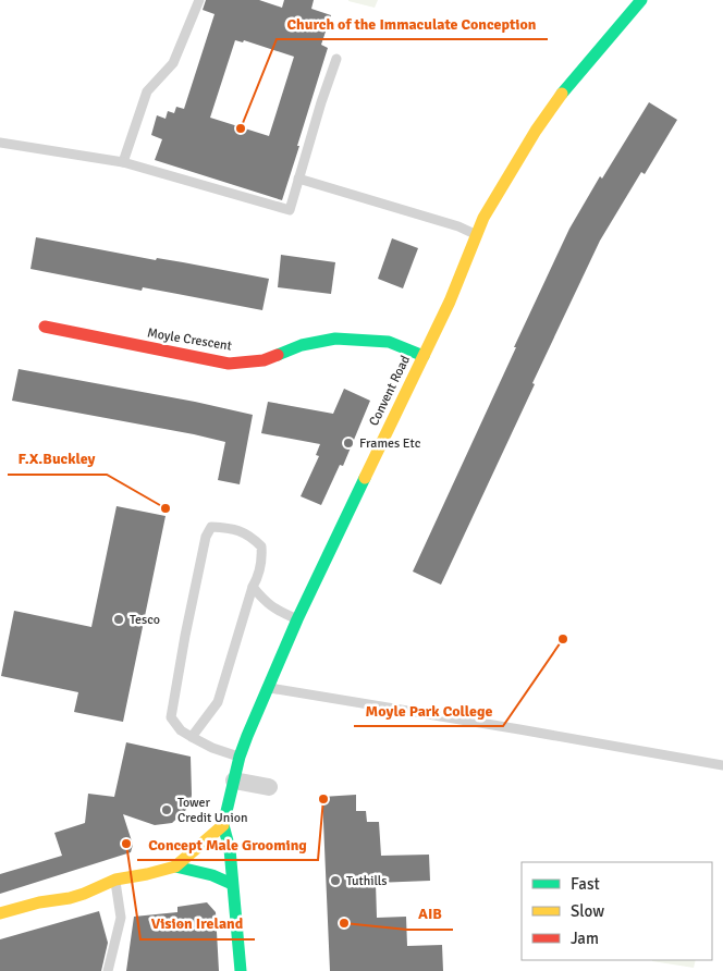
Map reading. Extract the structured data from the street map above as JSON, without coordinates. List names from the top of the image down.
{
  "streets": {
    "street": ["Moyle Crescent", "Convent Road"]
  },
  "crossings": [
    ["Moyle Crescent", "Convent Road"]
  ],
  "places": [
    "Church of the Immaculate Conception",
    "Frames Etc",
    "F.X.Buckley",
    "Tesco",
    "Moyle Park College",
    "Concept Male Grooming",
    "Tower Credit Union",
    "Vision Ireland",
    "Tuthills",
    "AIB"
  ],
  "legend": ["Fast", "Slow", "Jam"]
}
